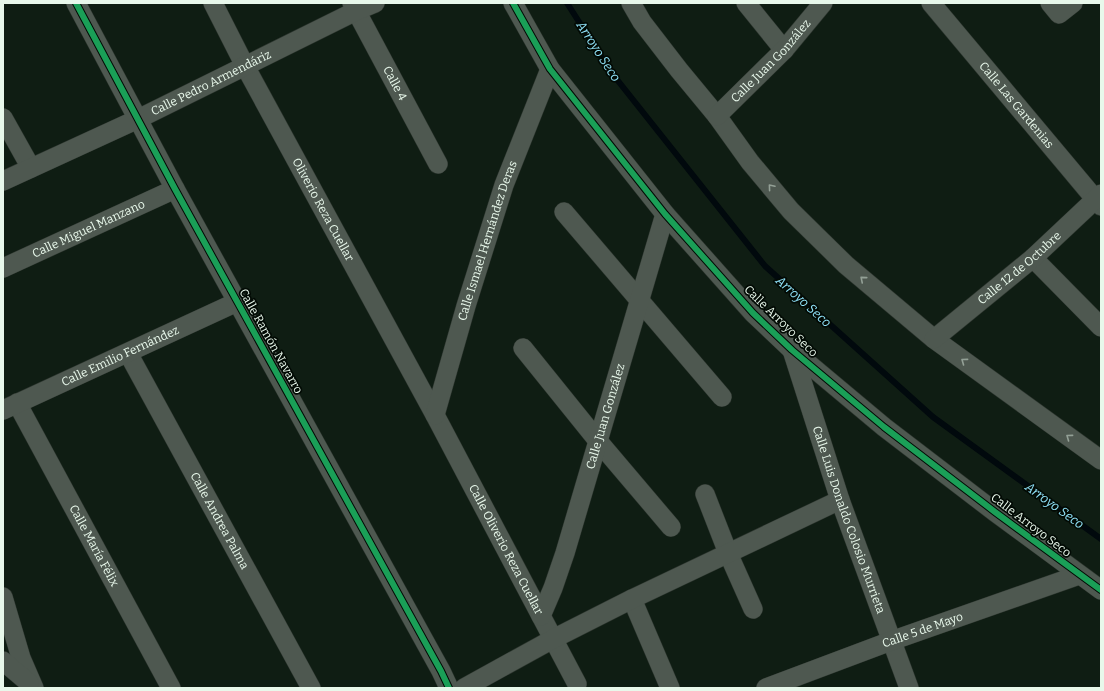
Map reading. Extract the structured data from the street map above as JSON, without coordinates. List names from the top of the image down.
{
  "streets": {
    "street": [
      "Calle Juan González",
      "Calle Pedro Armendáriz",
      "Calle 4",
      "Calle Las Gardenias",
      "Oliverio Reza Cuellar",
      "Calle Miguel Manzano",
      "Calle Ismael Hernández Deras",
      "Calle 12 de Octubre",
      "Calle Arroyo Seco",
      "Calle Ramón Navarro",
      "Calle Emilio Fernández",
      "Calle Luis Donaldo Colosio Murrieta",
      "Calle Andrea Palma",
      "Calle María Félix",
      "Calle Oliverio Reza Cuellar",
      "Calle 5 de Mayo"
    ]
  },
  "crossings": [
    ["Calle Juan González", "Calle Arroyo Seco"],
    ["Calle Juan González", "Calle Oliverio Reza Cuellar"],
    ["Calle Pedro Armendáriz", "Calle 4"],
    ["Calle Pedro Armendáriz", "Oliverio Reza Cuellar"],
    ["Calle Pedro Armendáriz", "Calle Ramón Navarro"],
    ["Calle Las Gardenias", "Calle 12 de Octubre"],
    ["Oliverio Reza Cuellar", "Calle Ismael Hernández Deras"],
    ["Oliverio Reza Cuellar", "Calle Oliverio Reza Cuellar"],
    ["Calle Miguel Manzano", "Calle Ramón Navarro"],
    ["Calle Ismael Hernández Deras", "Calle Arroyo Seco"],
    ["Calle Ismael Hernández Deras", "Calle Oliverio Reza Cuellar"],
    ["Calle Arroyo Seco", "Calle Luis Donaldo Colosio Murrieta"],
    ["Calle Arroyo Seco", "Calle 5 de Mayo"],
    ["Calle Ramón Navarro", "Calle Emilio Fernández"],
    ["Calle Emilio Fernández", "Calle Andrea Palma"],
    ["Calle Emilio Fernández", "Calle María Félix"],
    ["Calle Luis Donaldo Colosio Murrieta", "Calle 5 de Mayo"]
  ],
  "water": ["Arroyo Seco"]
}
